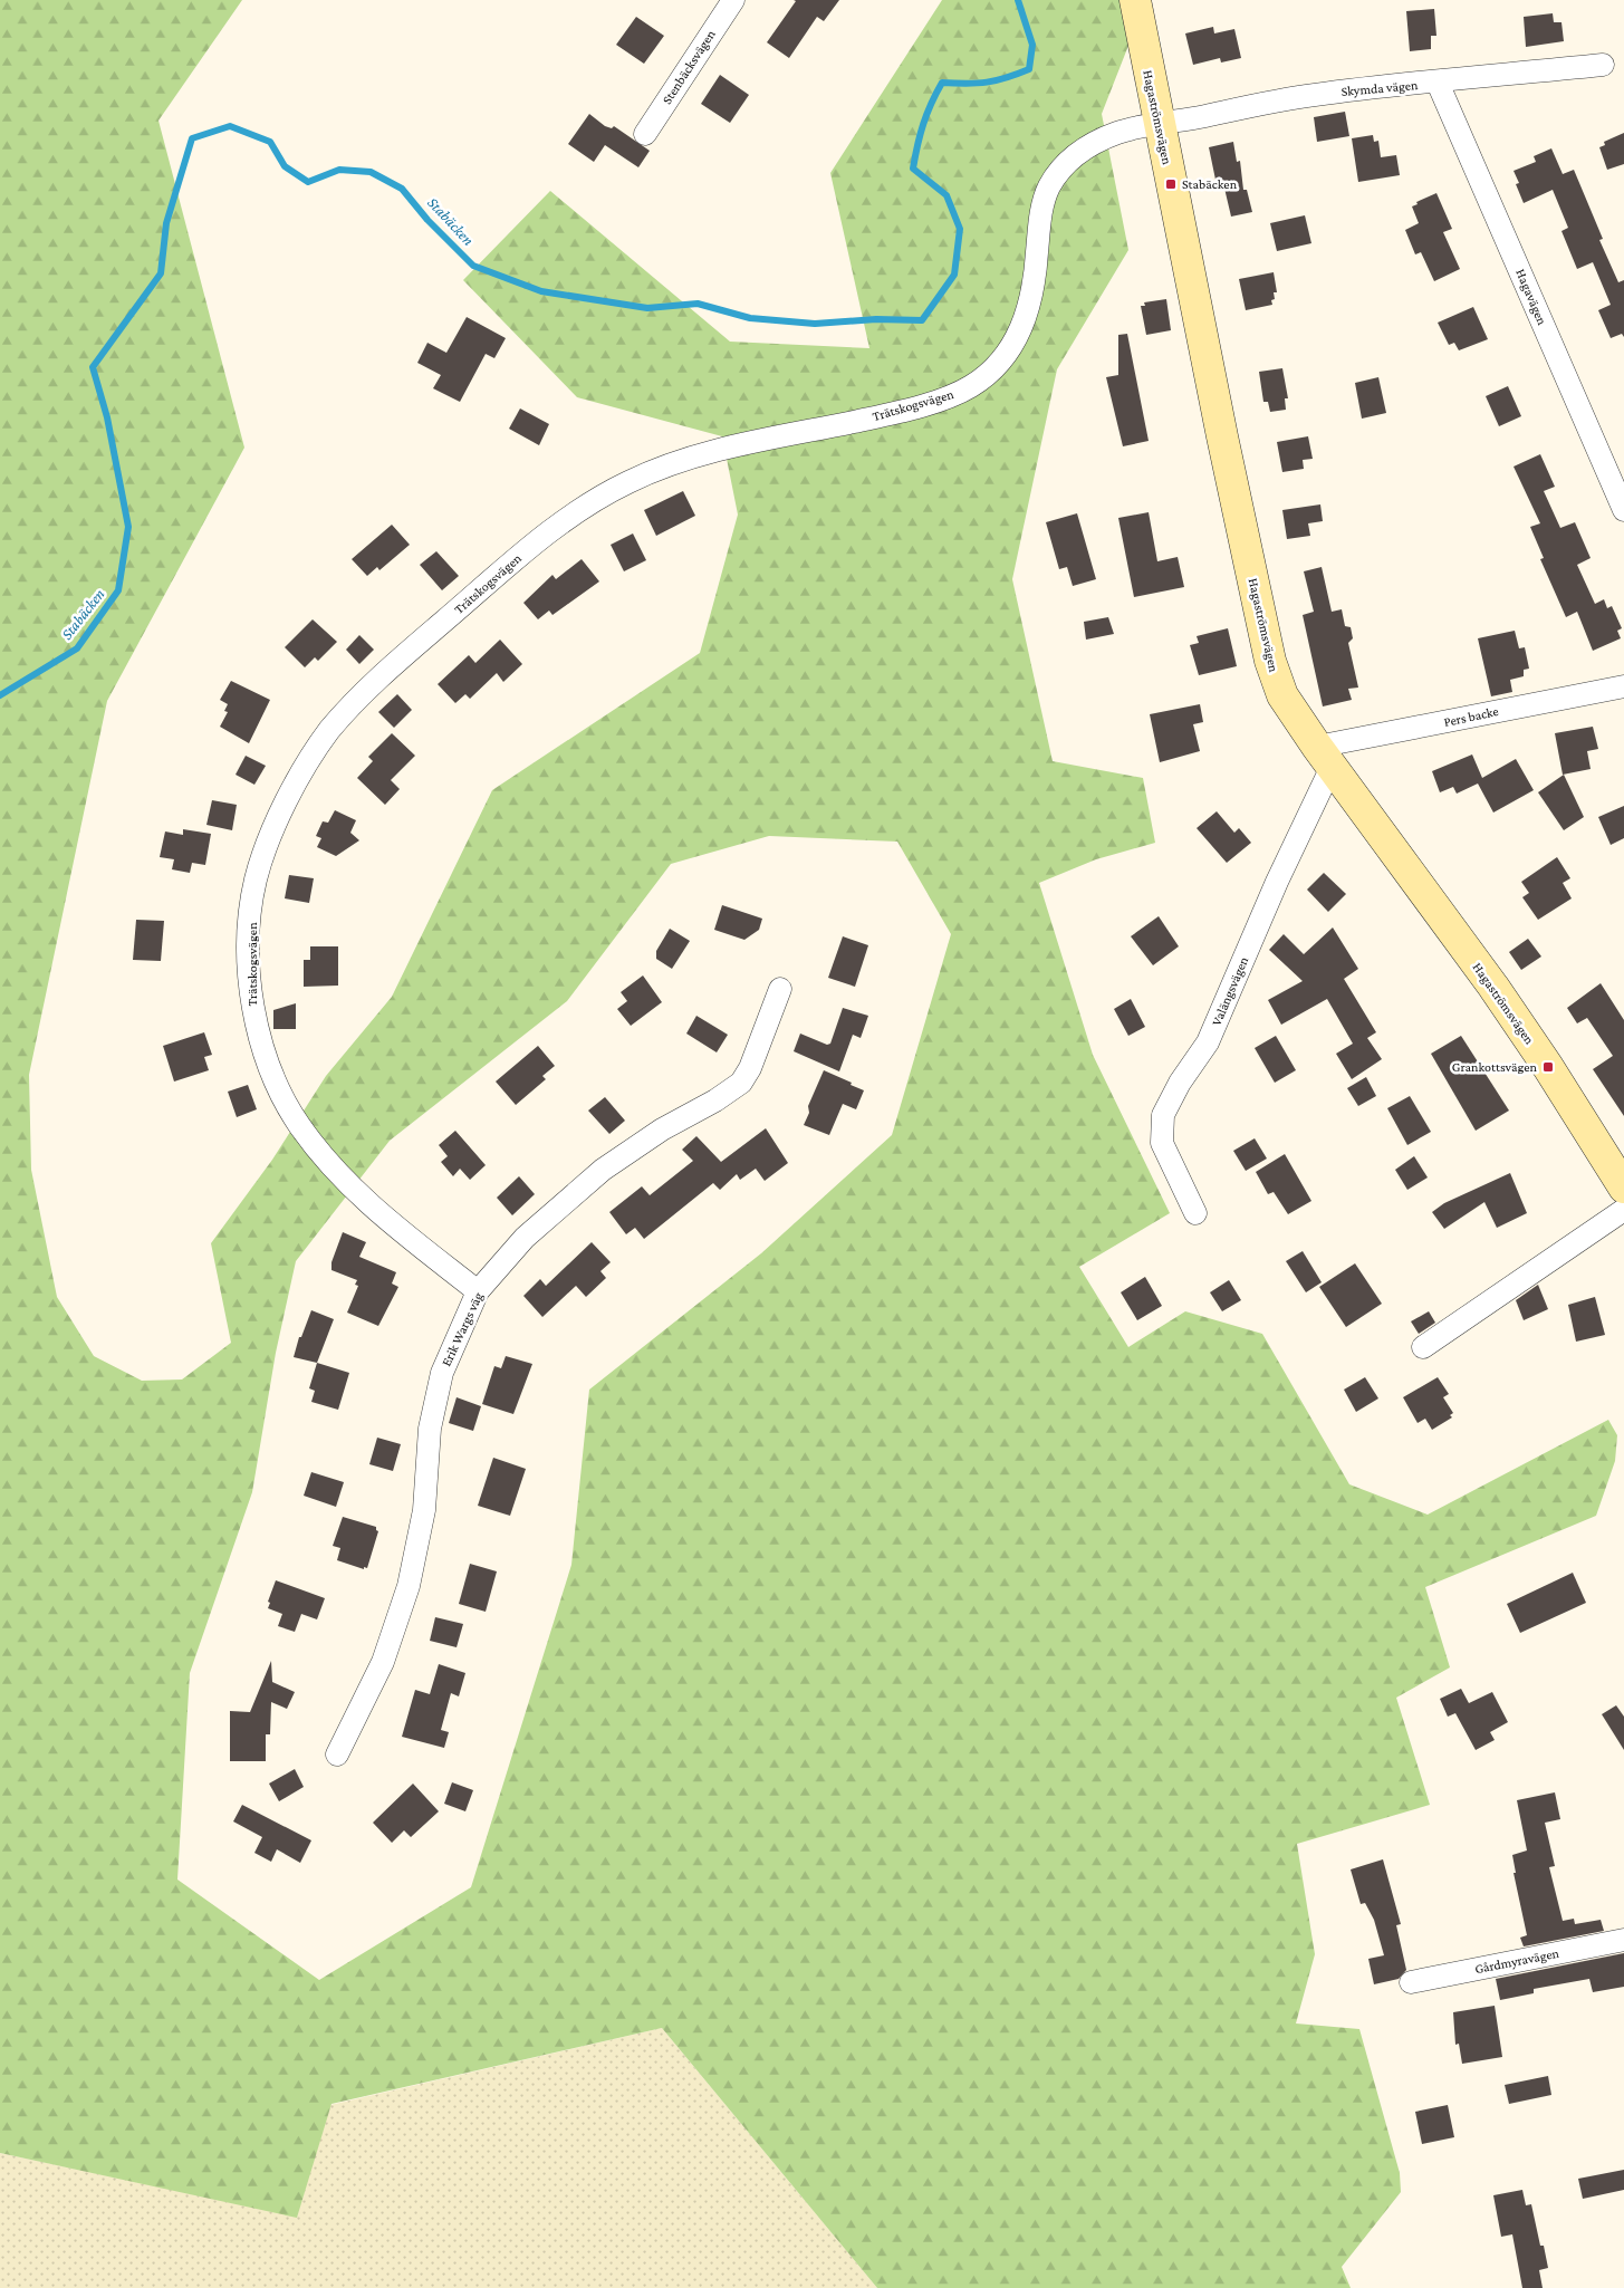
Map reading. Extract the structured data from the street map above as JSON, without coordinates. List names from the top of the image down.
{
  "streets": {
    "street": [
      "Stenbäcksvägen",
      "Skymda vägen",
      "Hagaströmsvägen",
      "Hagavägen",
      "Trätskogsvägen",
      "Pers backe",
      "Valängsvägen",
      "Erik Wargs väg",
      "Gårdmyravägen"
    ]
  },
  "crossings": [
    ["Skymda vägen", "Hagaströmsvägen"],
    ["Skymda vägen", "Hagavägen"],
    ["Skymda vägen", "Trätskogsvägen"],
    ["Hagaströmsvägen", "Trätskogsvägen"],
    ["Hagaströmsvägen", "Pers backe"],
    ["Hagaströmsvägen", "Valängsvägen"],
    ["Trätskogsvägen", "Erik Wargs väg"],
    ["Pers backe", "Valängsvägen"]
  ],
  "water": ["Stabäcken"],
  "places": {
    "transit": ["Stabäcken", "Grankottsvägen"]
  }
}
